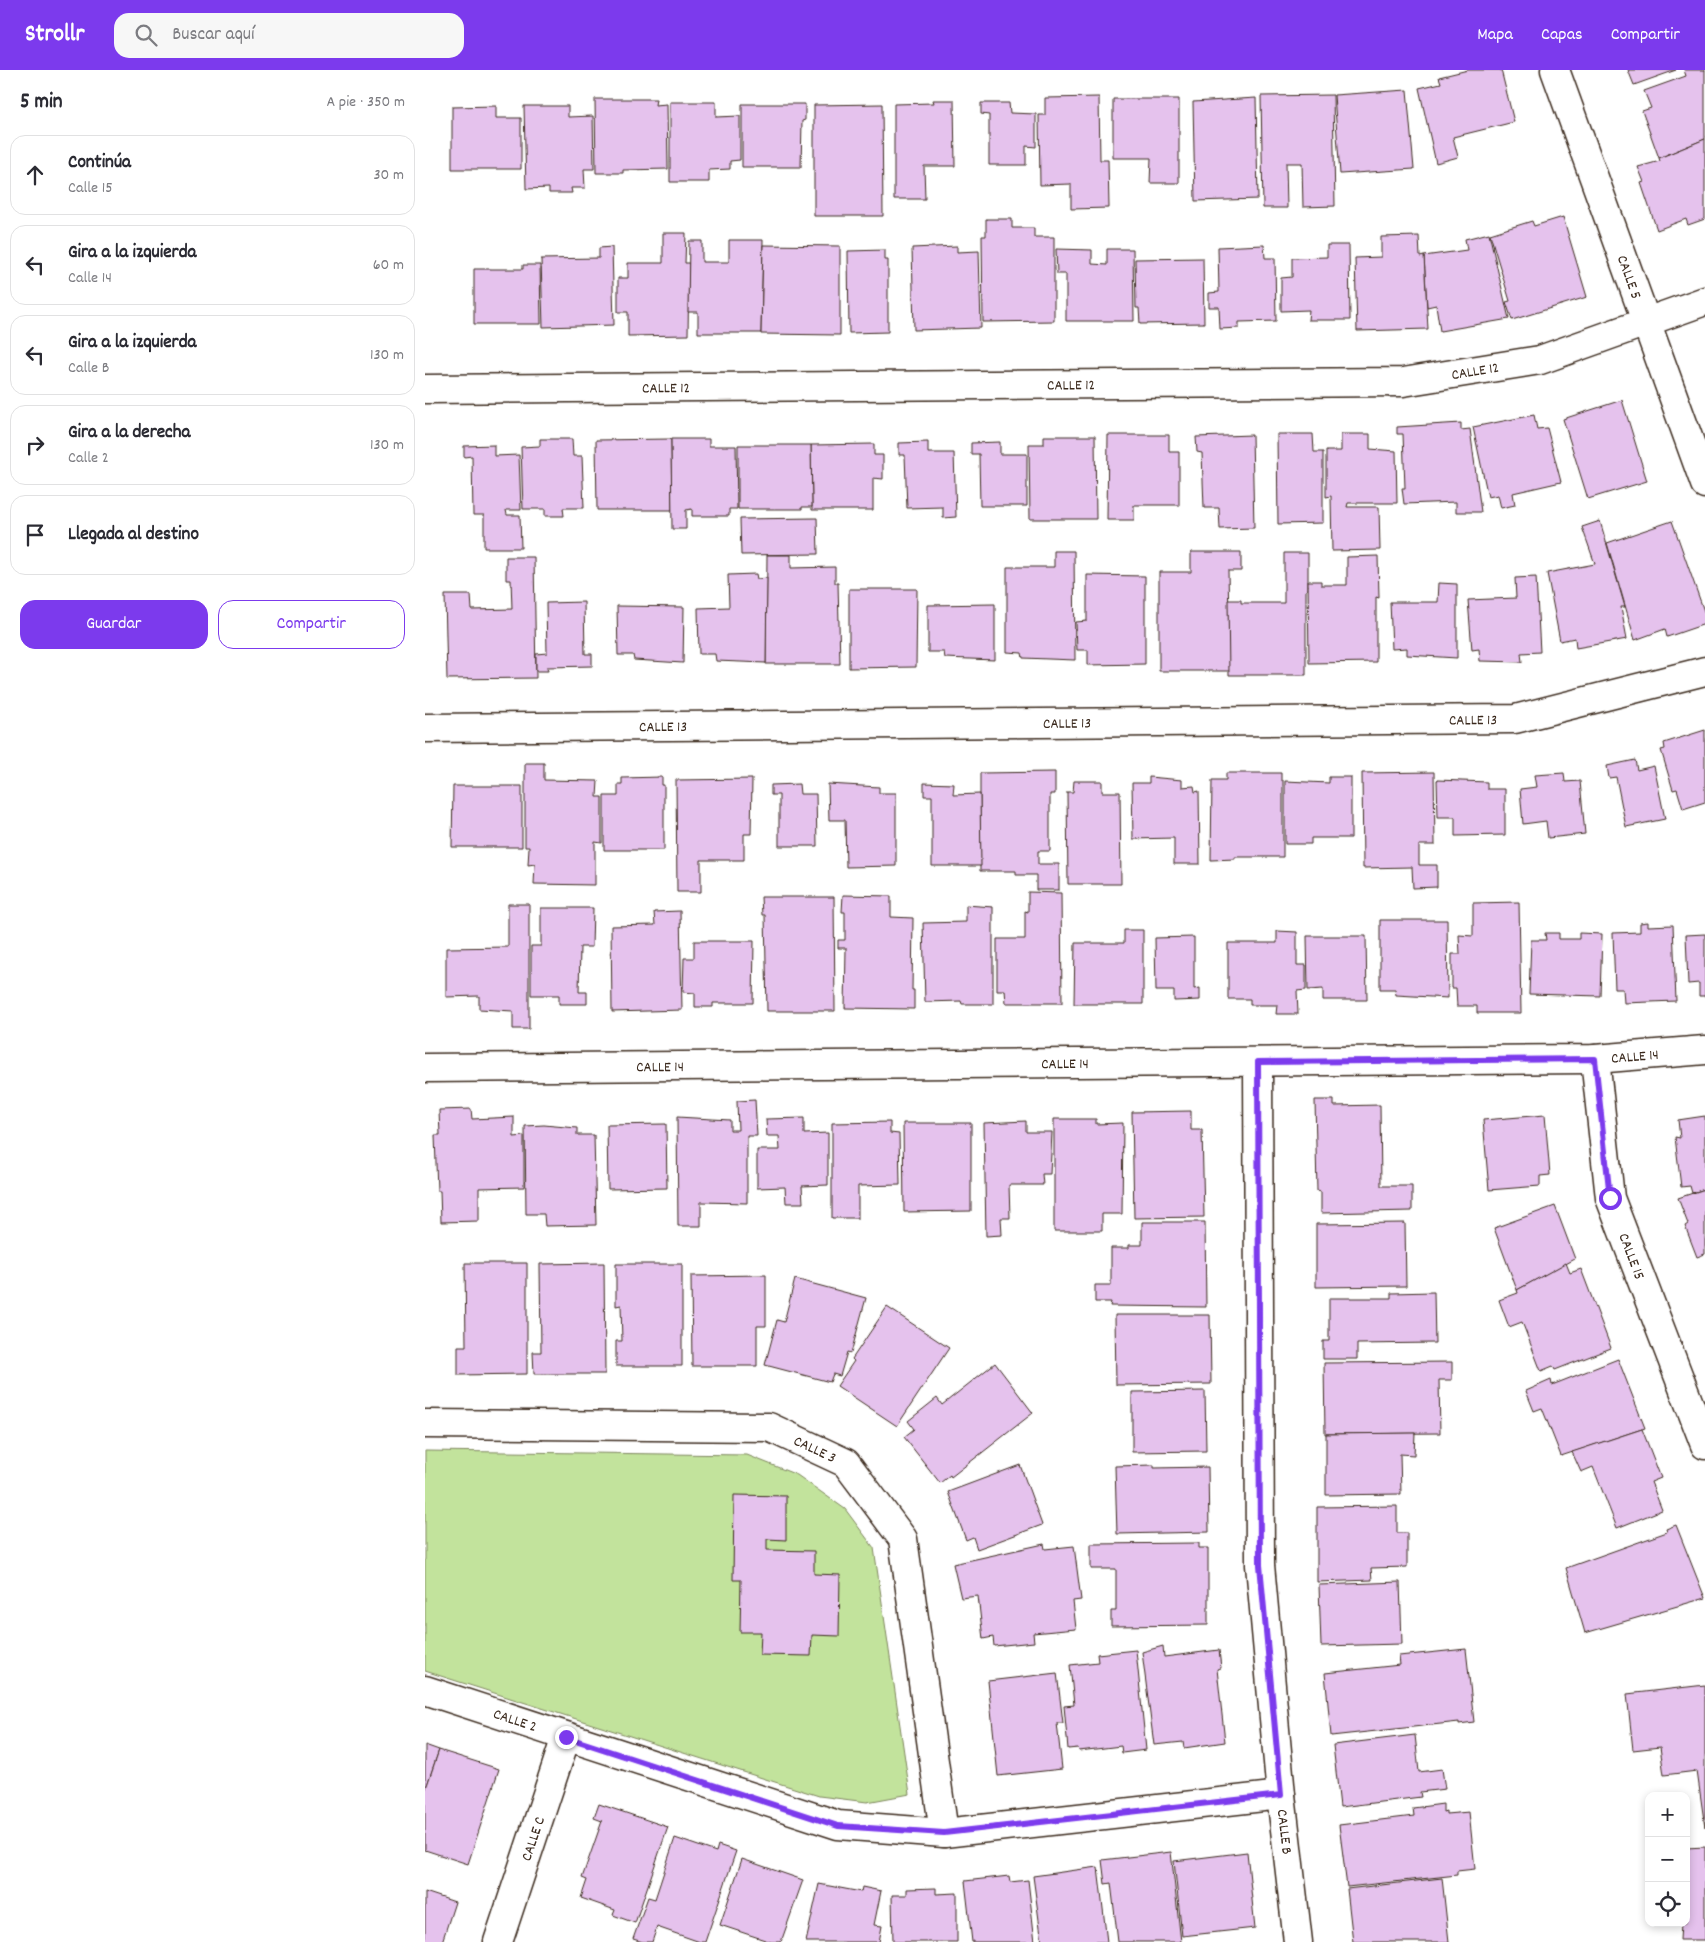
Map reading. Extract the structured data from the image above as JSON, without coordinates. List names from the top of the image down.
{
  "streets": {
    "street": [
      "CALLE 5",
      "CALLE 12",
      "CALLE 13",
      "CALLE 14",
      "CALLE 15",
      "CALLE 3",
      "CALLE 2",
      "CALLE B",
      "CALLE C"
    ]
  },
  "crossings": [
    ["CALLE 5", "CALLE 12"],
    ["CALLE 14", "CALLE 15"],
    ["CALLE 14", "CALLE B"],
    ["CALLE 3", "CALLE 2"],
    ["CALLE 2", "CALLE B"],
    ["CALLE 2", "CALLE C"]
  ],
  "page": {
    "header": "Strollr",
    "search": "Buscar aquí",
    "nav": ["Mapa", "Capas", "Compartir"],
    "heading": ["5 min", "A pie · 350 m"],
    "list": [
      ["Continúa", "Calle 15", "30 m"],
      ["Gira a la izquierda", "Calle 14", "60 m"],
      ["Gira a la izquierda", "Calle B", "130 m"],
      ["Gira a la derecha", "Calle 2", "130 m"],
      "Llegada al destino"
    ],
    "buttons": ["Guardar", "Compartir"],
    "map_buttons": ["+", "−"]
  }
}
